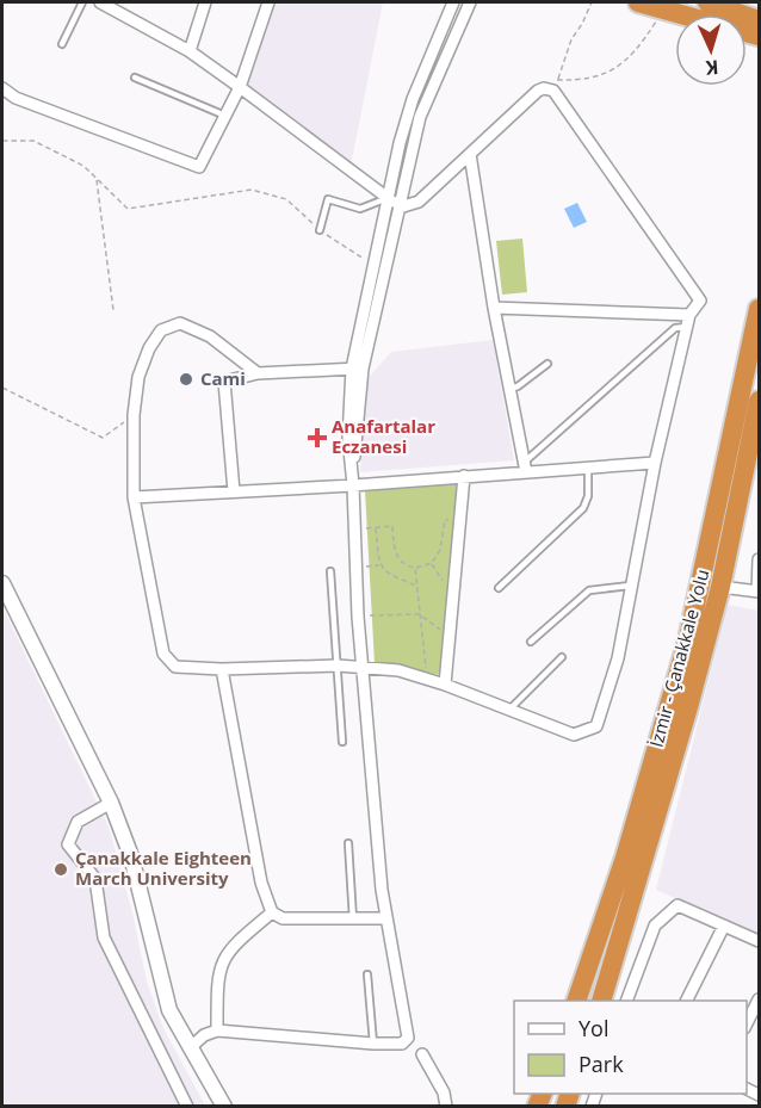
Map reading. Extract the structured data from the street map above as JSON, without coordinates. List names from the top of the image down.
{
  "streets": {
    "highway": ["İzmir - Çanakkale Yolu"]
  },
  "places": {
    "other": ["Cami", "Çanakkale Eighteen March University"],
    "health": ["Anafartalar Eczanesi"]
  },
  "legend": ["Yol", "Park"],
  "north": "bottom"
}
